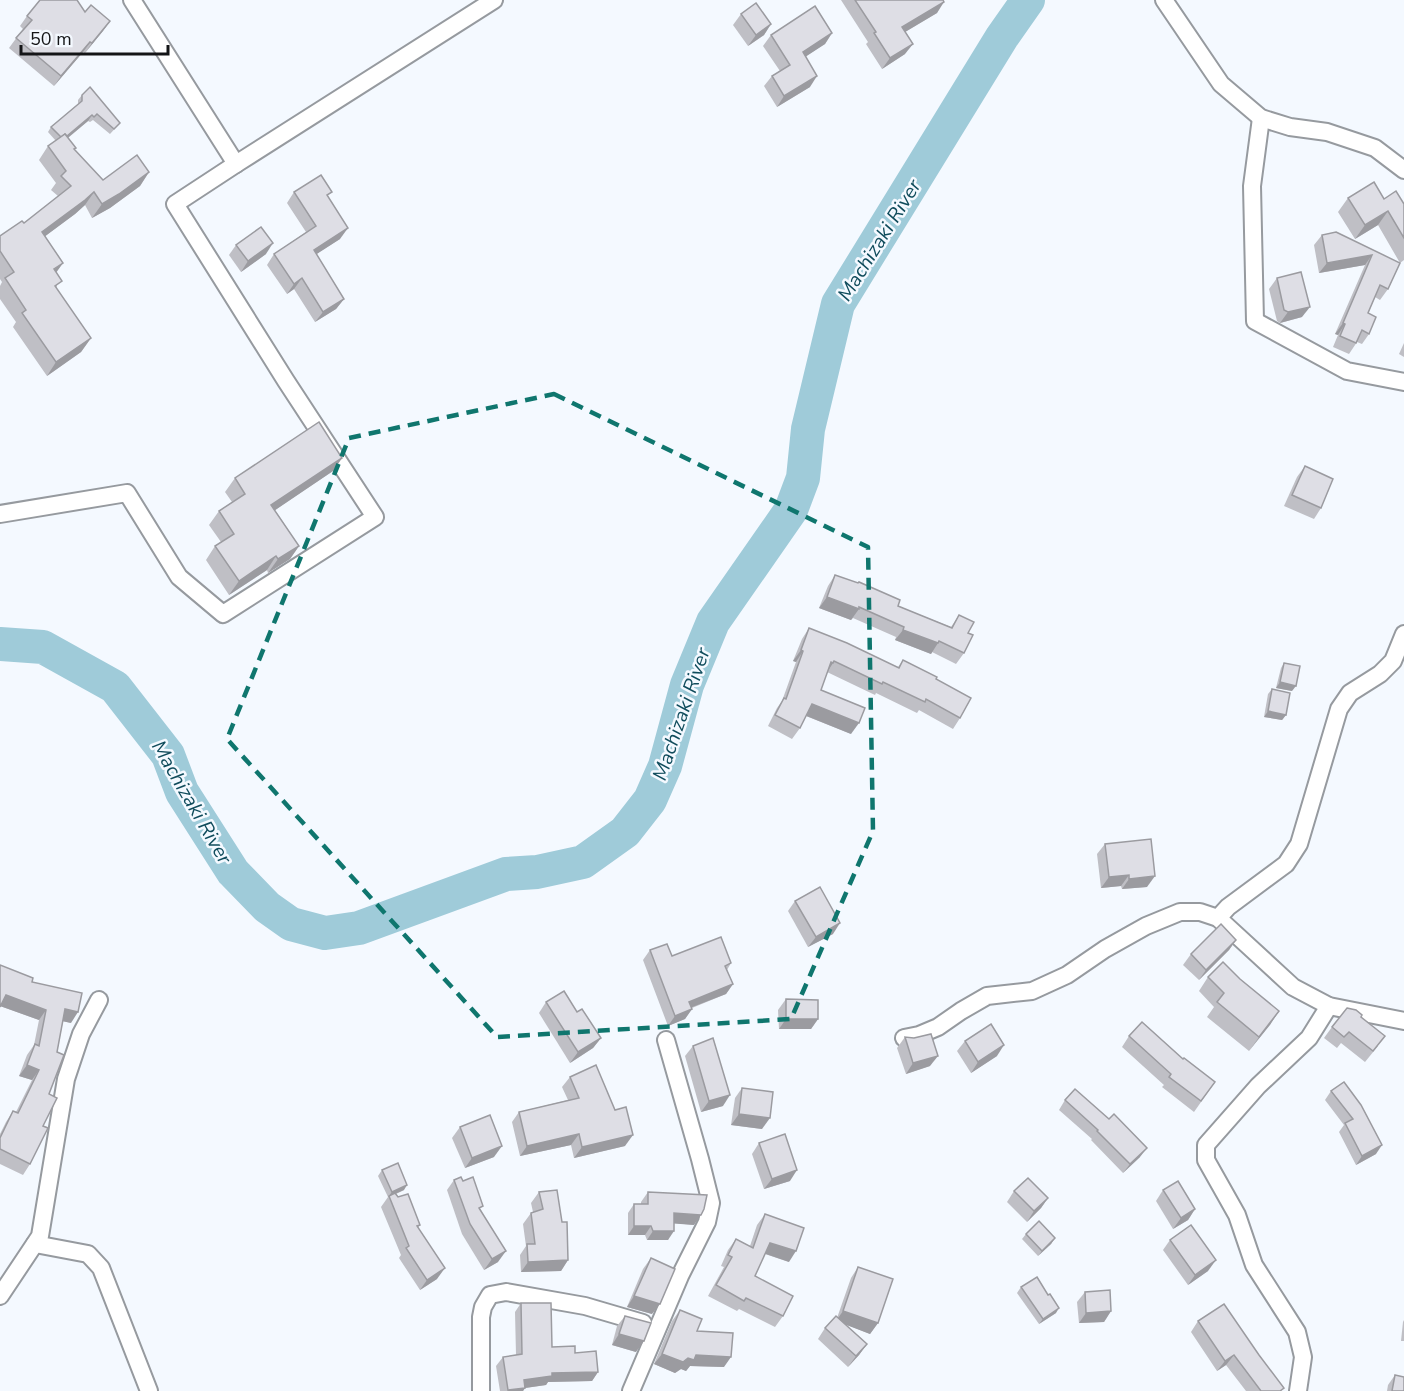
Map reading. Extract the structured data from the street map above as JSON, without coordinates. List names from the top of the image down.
{
  "water": ["Machizaki River"],
  "scale_bar": "50 m"
}
